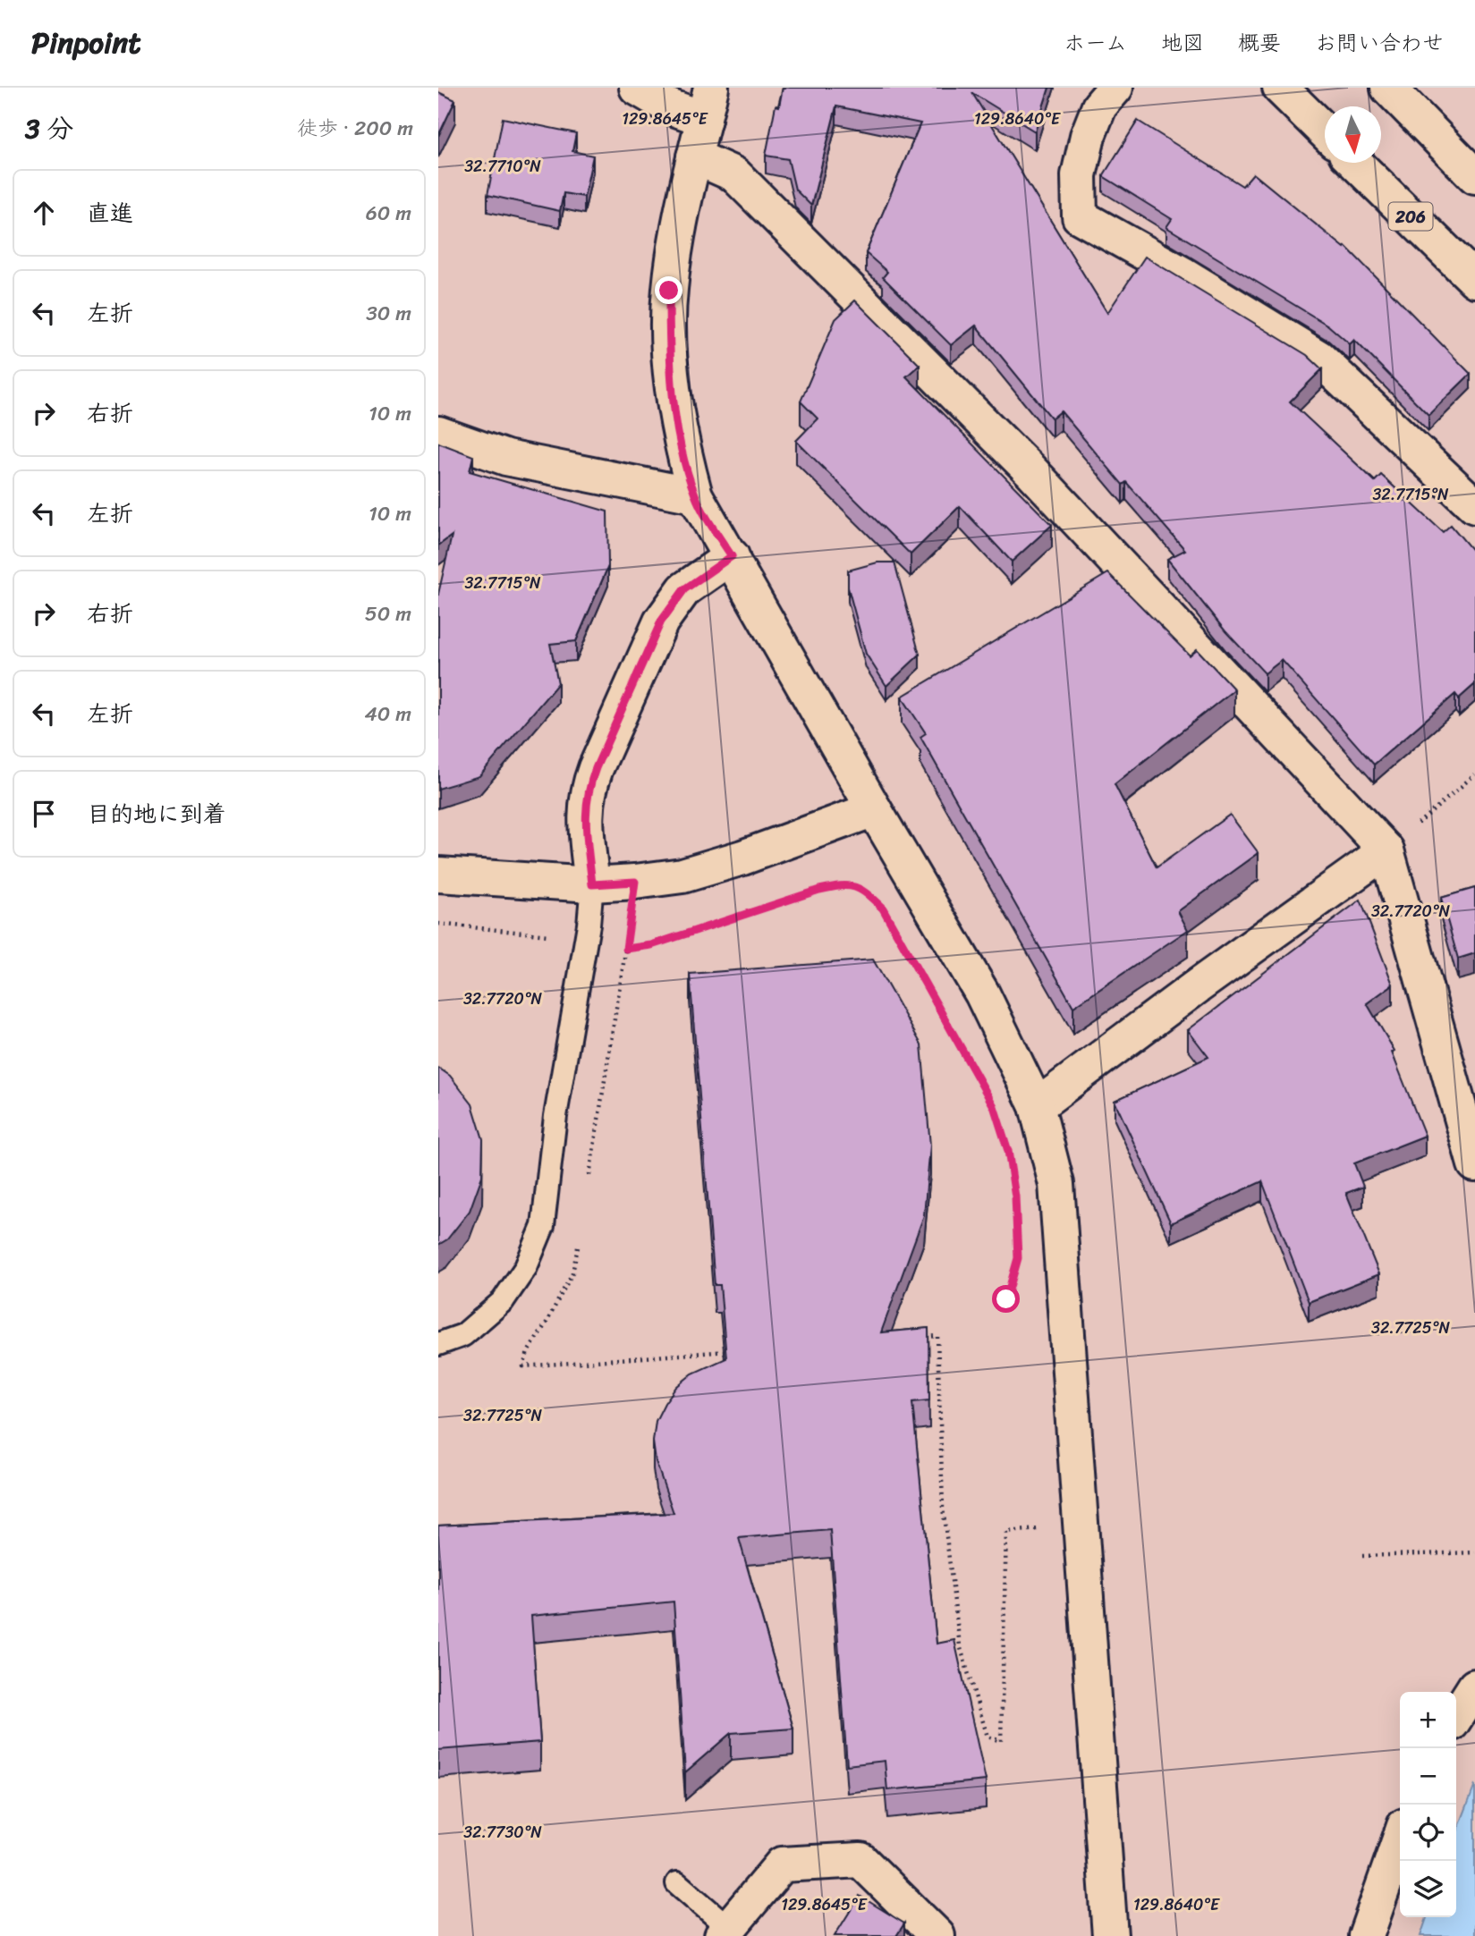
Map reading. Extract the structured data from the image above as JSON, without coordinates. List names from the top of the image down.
{
  "streets": {
    "main road": ["206"]
  },
  "north": "bottom",
  "page": {
    "header": "Pinpoint",
    "nav": [
      "ホーム",
      "地図",
      "概要",
      "お問い合わせ"
    ],
    "heading": ["3 分", "徒歩 · 200 m"],
    "list": [
      ["直進", "60 m"],
      ["左折", "30 m"],
      ["右折", "10 m"],
      ["左折", "10 m"],
      ["右折", "50 m"],
      ["左折", "40 m"],
      "目的地に到着"
    ],
    "map_buttons": ["+", "−"]
  },
  "coordinates": [
    "129.8645°E",
    "129.8640°E",
    "32.7710°N",
    "32.7715°N",
    "32.7720°N",
    "32.7725°N",
    "32.7730°N"
  ]
}
